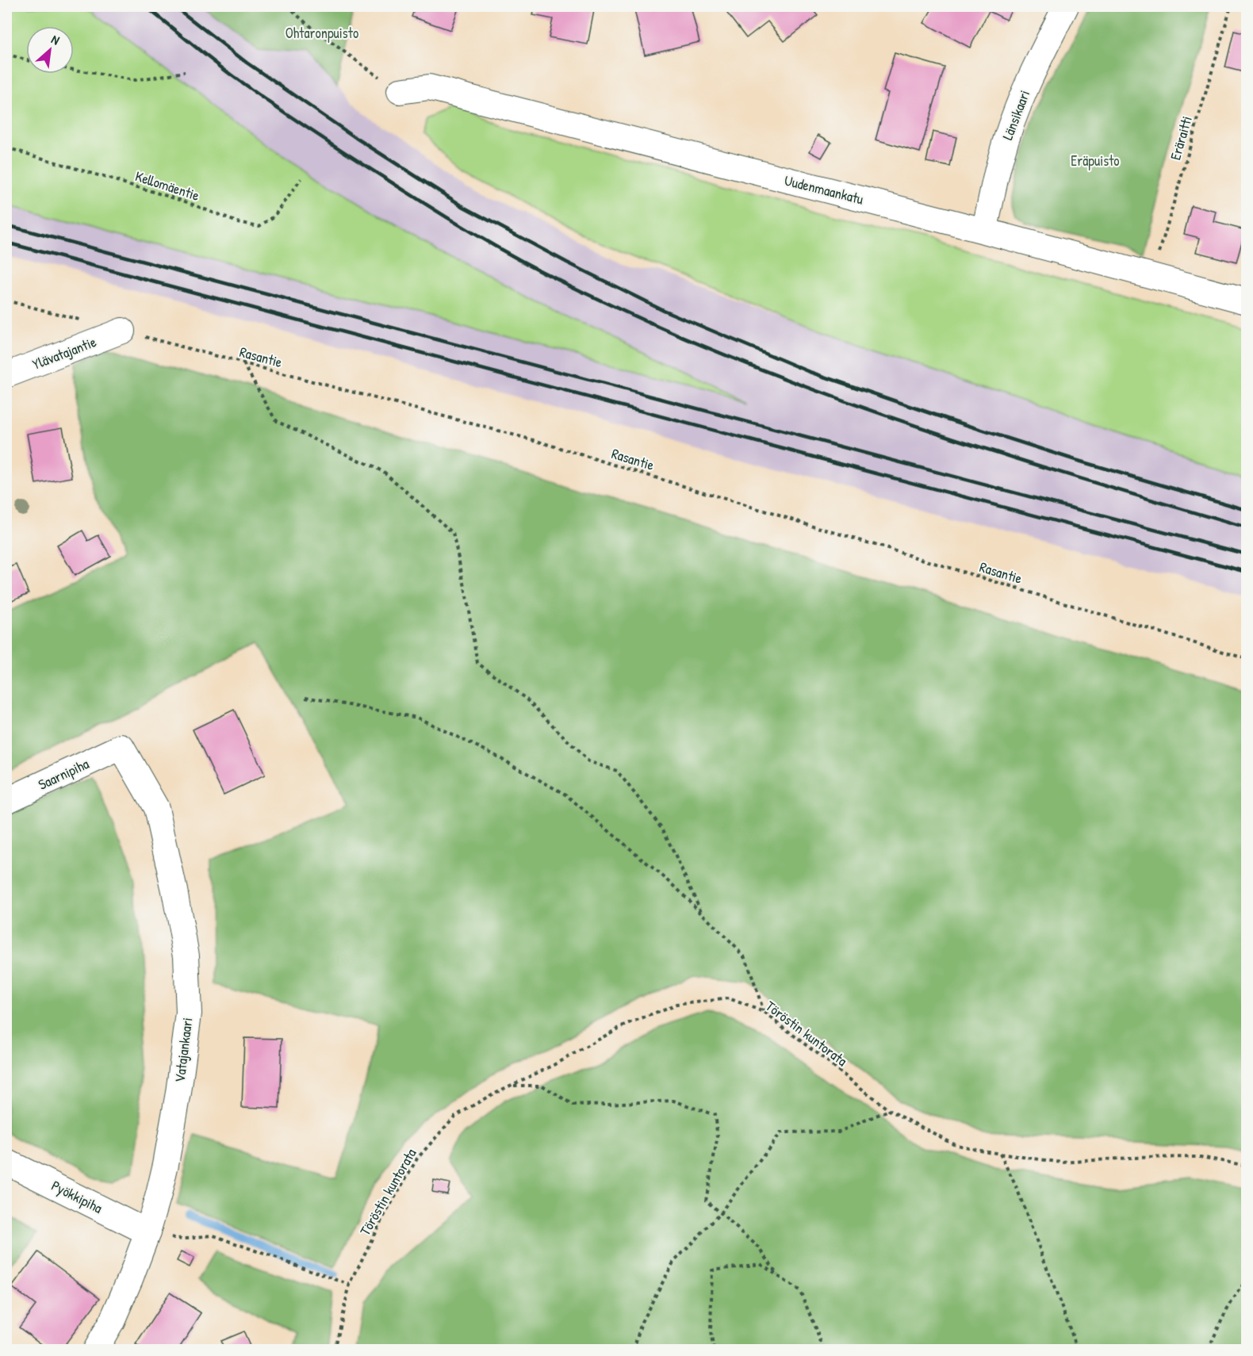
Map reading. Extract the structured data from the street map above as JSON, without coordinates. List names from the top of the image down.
{
  "streets": {
    "street": [
      "Länsikaari",
      "Uudenmaankatu",
      "Ylävatajantie",
      "Saarnipiha",
      "Vatajankaari",
      "Pyökkipiha"
    ],
    "path": [
      "Eräraitti",
      "Kellomäentie",
      "Rasantie",
      "Töröstin kuntorata"
    ]
  },
  "crossings": [
    ["Länsikaari", "Uudenmaankatu"],
    ["Eräraitti", "Uudenmaankatu"],
    ["Ylävatajantie", "Rasantie"],
    ["Saarnipiha", "Vatajankaari"],
    ["Vatajankaari", "Pyökkipiha"]
  ],
  "parks": ["Ohtaronpuisto", "Eräpuisto"],
  "north": "top right"
}
